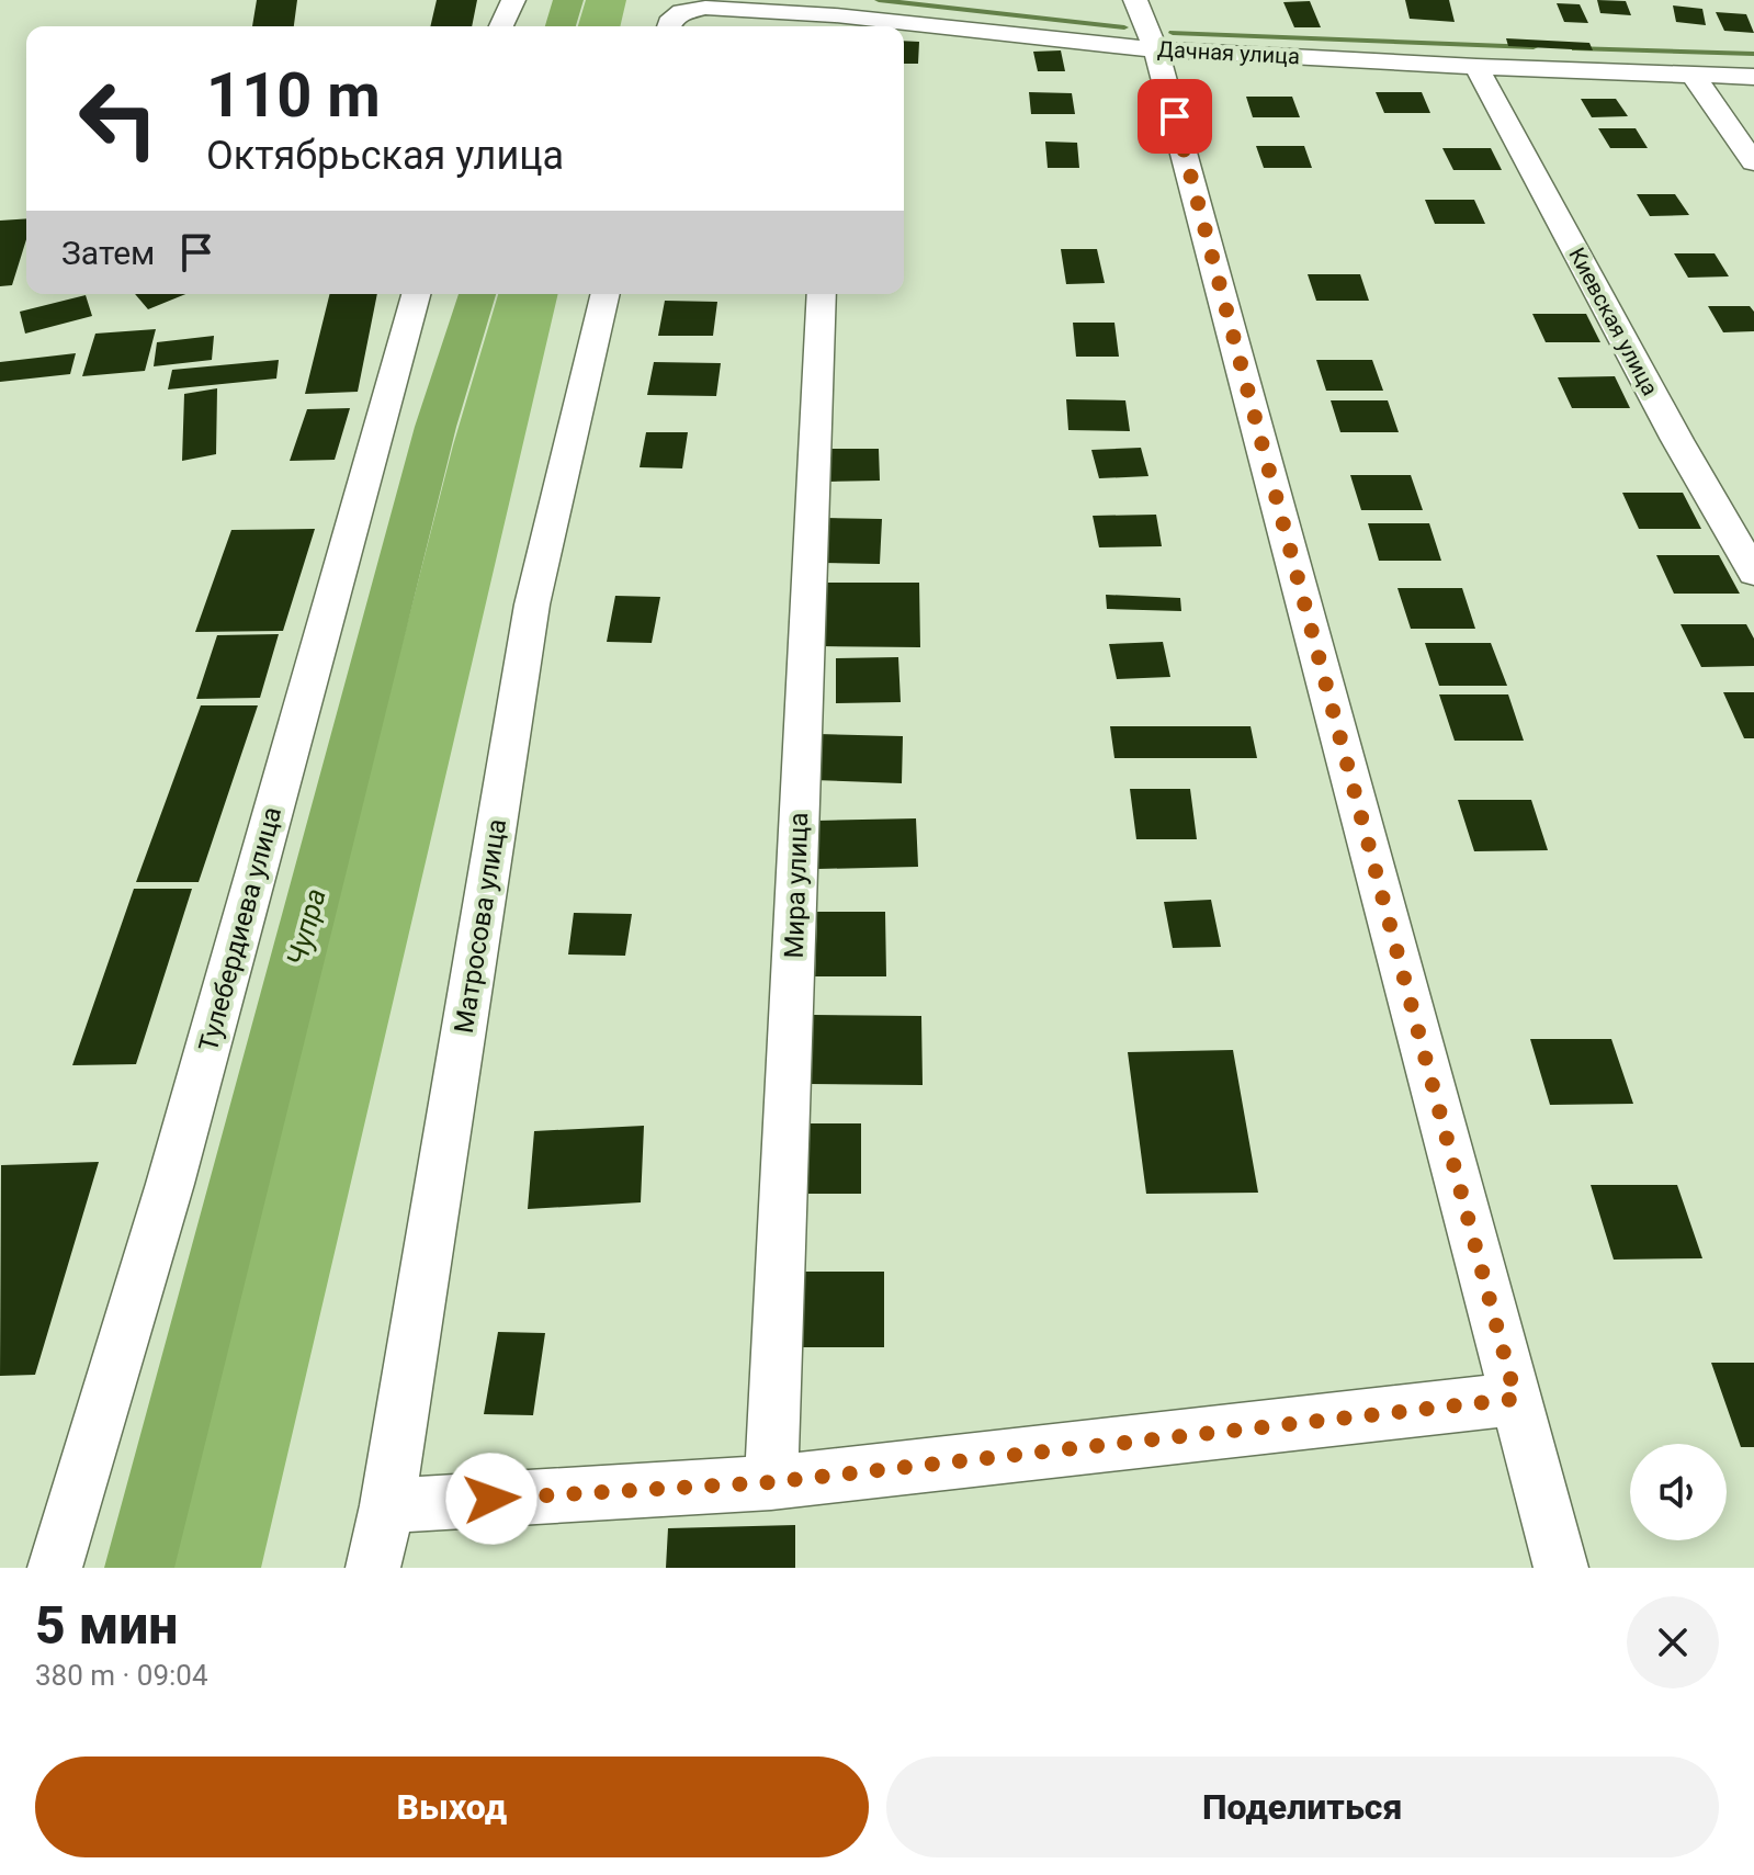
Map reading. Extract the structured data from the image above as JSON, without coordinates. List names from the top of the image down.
{
  "streets": {
    "street": [
      "Дачная улица",
      "Киевская улица",
      "Мира улица",
      "Матросова улица",
      "Тулебердиева улица"
    ]
  },
  "crossings": [
    ["Дачная улица", "Киевская улица"]
  ],
  "water": ["Чупра"],
  "page": {
    "turn": ["110 m", "Октябрьская улица"],
    "then": "Затем",
    "heading": ["5 мин", "380 m · 09:04"],
    "buttons": ["Выход", "Поделиться"]
  }
}
